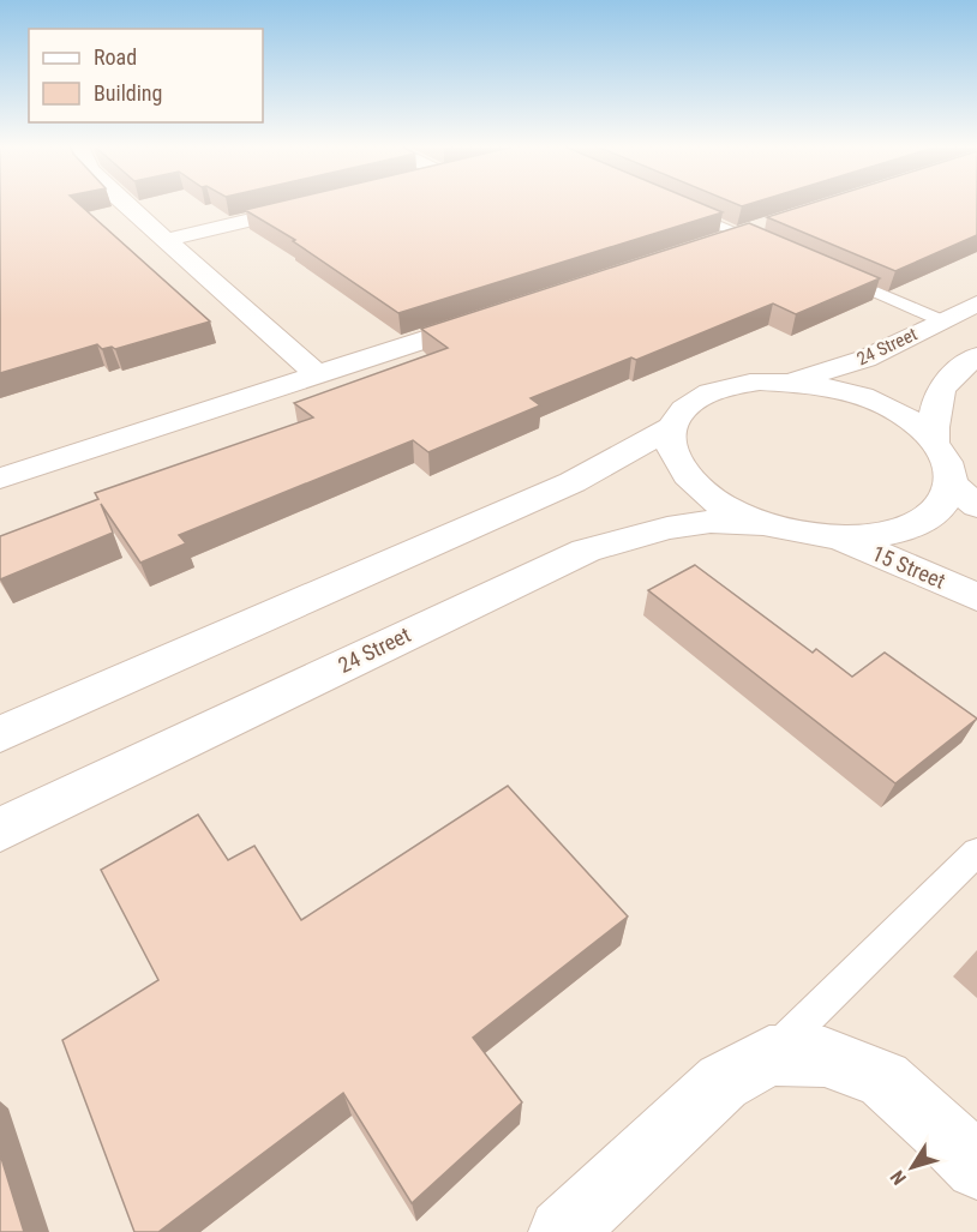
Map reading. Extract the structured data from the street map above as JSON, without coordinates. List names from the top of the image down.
{
  "streets": {
    "street": ["24 Street", "15 Street"]
  },
  "legend": ["Road", "Building"],
  "north": "bottom left"
}
